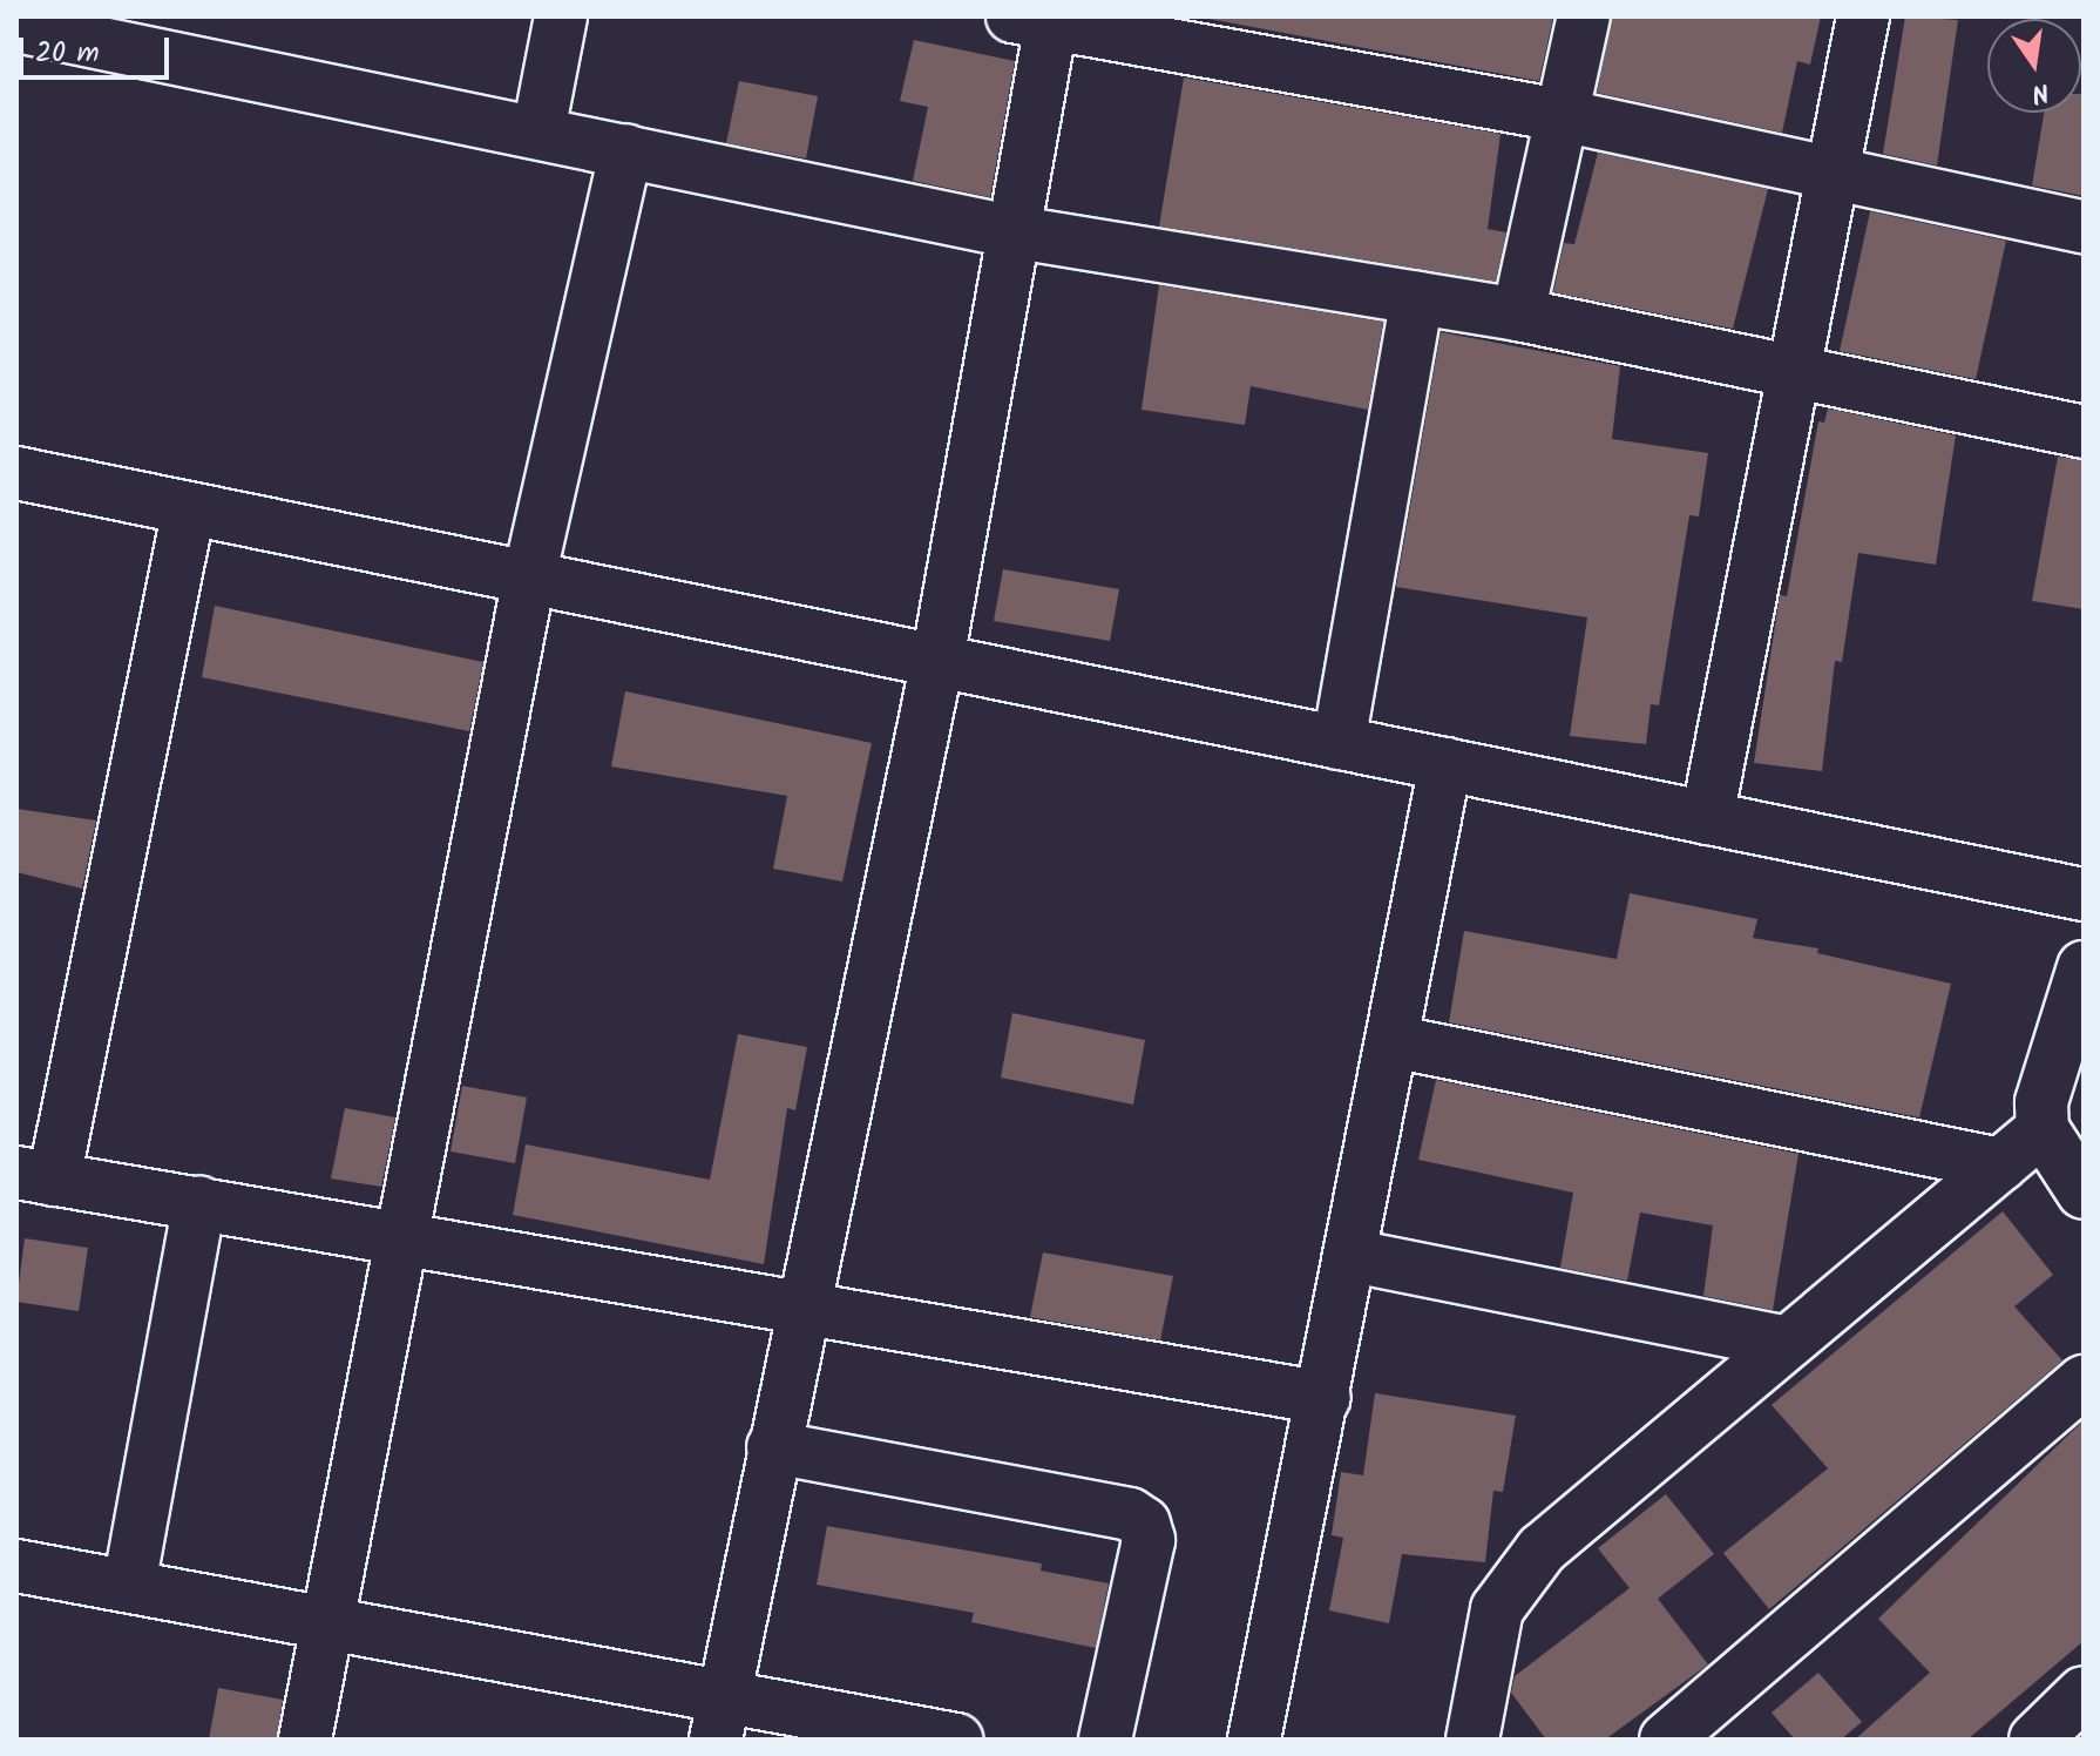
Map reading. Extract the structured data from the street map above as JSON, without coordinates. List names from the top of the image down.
{
  "scale_bar": "20 m",
  "north": "bottom"
}
